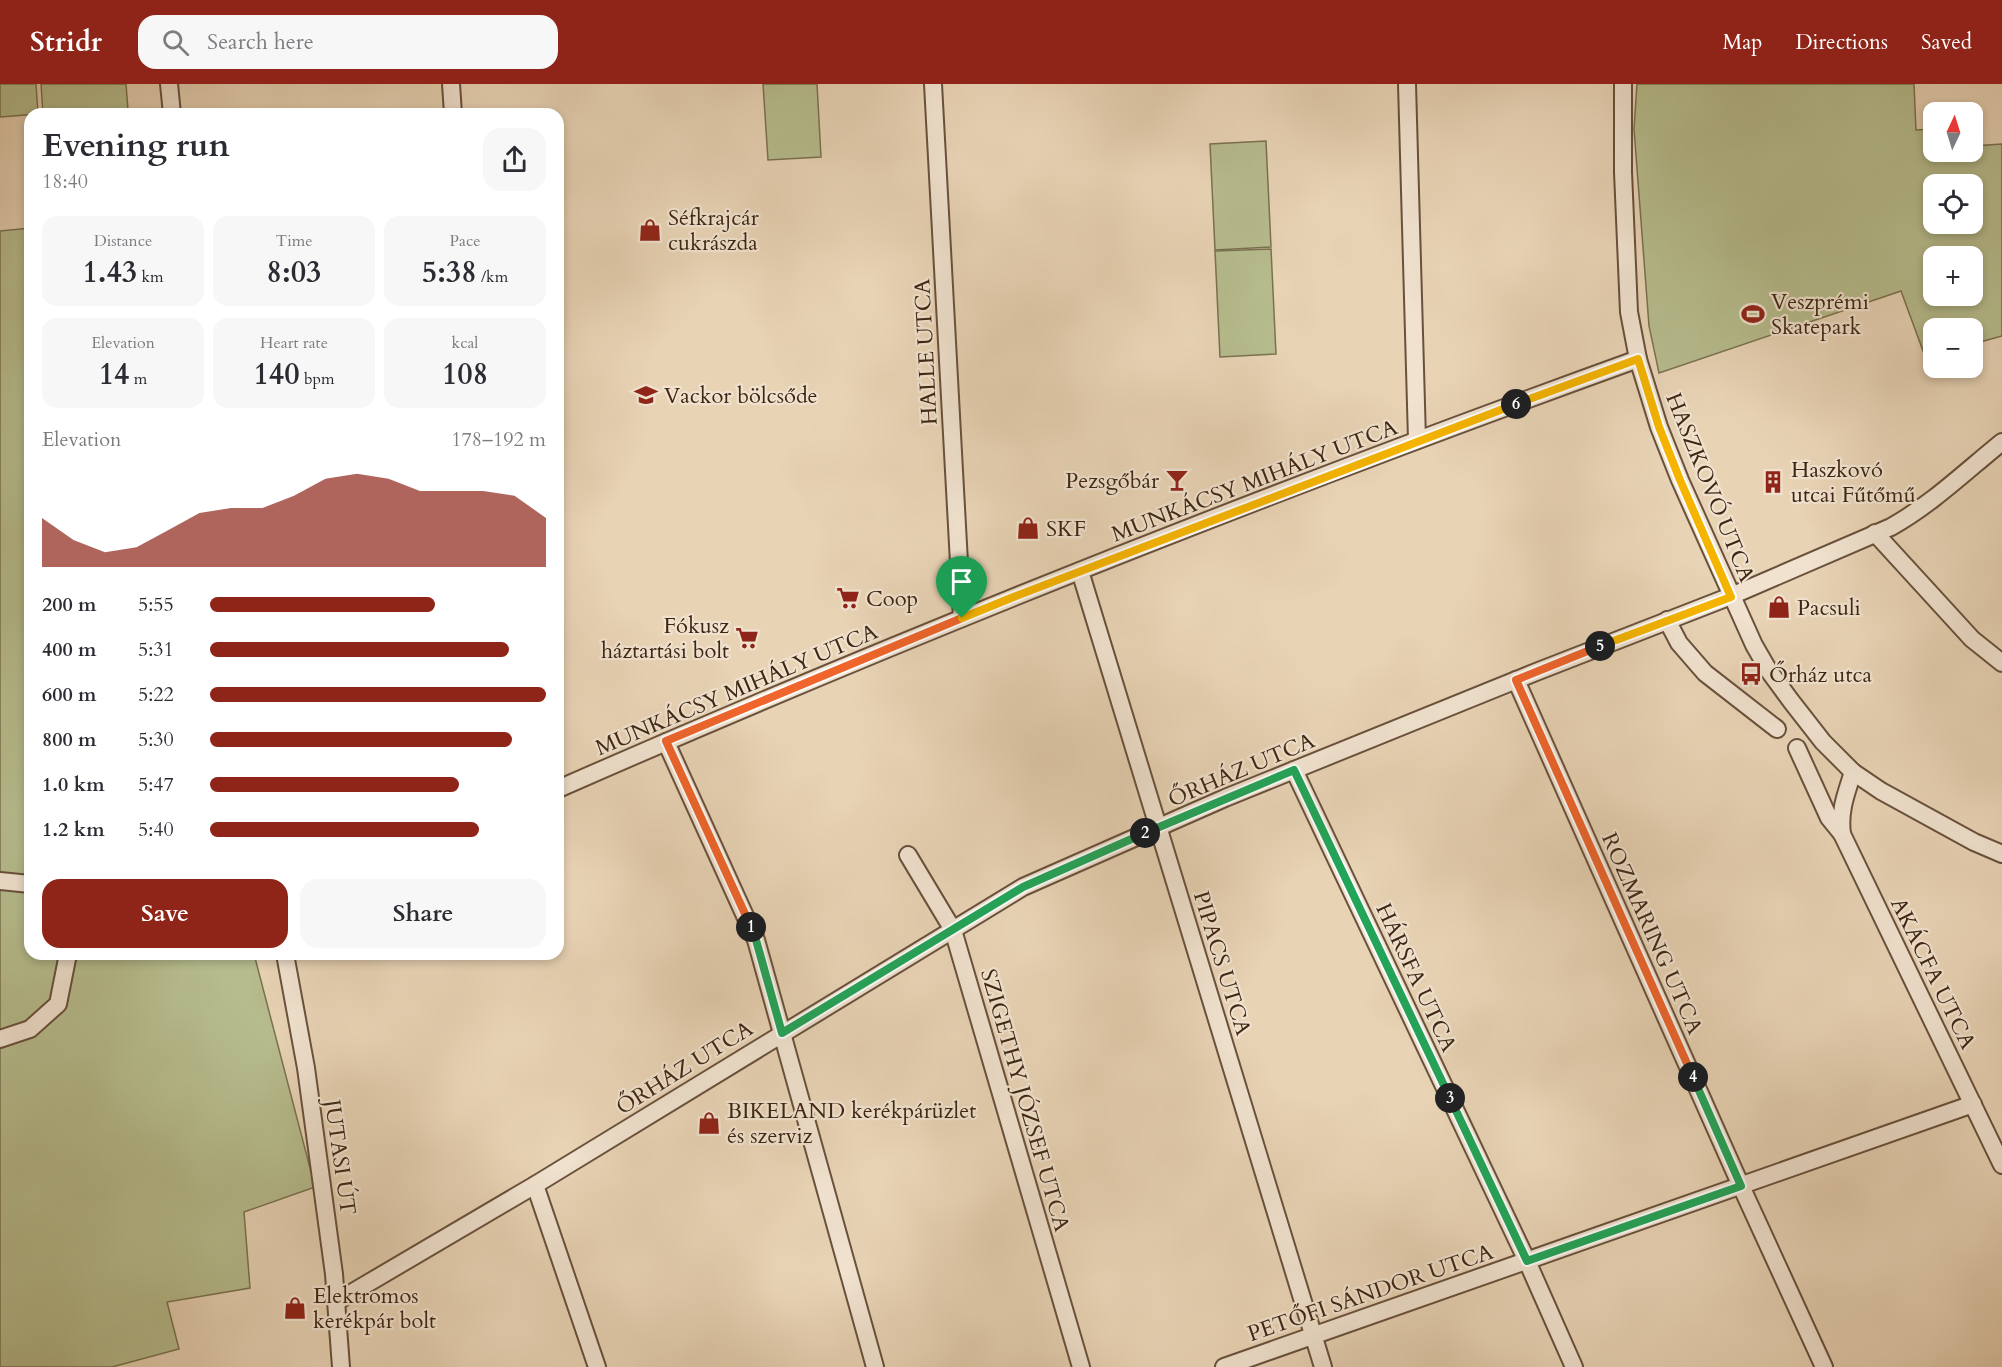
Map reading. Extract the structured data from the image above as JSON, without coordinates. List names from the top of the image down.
{
  "streets": {
    "street": [
      "HALLE UTCA",
      "MUNKÁCSY MIHÁLY UTCA",
      "HASZKOVÓ UTCA",
      "ŐRHÁZ UTCA",
      "ROZMARING UTCA",
      "PIPACS UTCA",
      "AKÁCFA UTCA",
      "HÁRSFA UTCA",
      "SZIGETHY JÓZSEF UTCA",
      "JUTASI ÚT",
      "PETŐFI SÁNDOR UTCA"
    ]
  },
  "crossings": [
    ["HALLE UTCA", "MUNKÁCSY MIHÁLY UTCA"],
    ["MUNKÁCSY MIHÁLY UTCA", "HASZKOVÓ UTCA"],
    ["MUNKÁCSY MIHÁLY UTCA", "PIPACS UTCA"],
    ["HASZKOVÓ UTCA", "ŐRHÁZ UTCA"],
    ["HASZKOVÓ UTCA", "AKÁCFA UTCA"],
    ["ŐRHÁZ UTCA", "ROZMARING UTCA"],
    ["ŐRHÁZ UTCA", "PIPACS UTCA"],
    ["ŐRHÁZ UTCA", "HÁRSFA UTCA"],
    ["ŐRHÁZ UTCA", "SZIGETHY JÓZSEF UTCA"],
    ["ŐRHÁZ UTCA", "JUTASI ÚT"],
    ["ROZMARING UTCA", "PETŐFI SÁNDOR UTCA"],
    ["PIPACS UTCA", "PETŐFI SÁNDOR UTCA"],
    ["AKÁCFA UTCA", "PETŐFI SÁNDOR UTCA"],
    ["HÁRSFA UTCA", "PETŐFI SÁNDOR UTCA"]
  ],
  "places": {
    "shop": [
      "Séfkrajcár cukrászda",
      "SKF",
      "Pacsuli",
      "BIKELAND kerékpárüzlet és szerviz",
      "Elektromos kerékpár bolt"
    ],
    "sports": ["Veszprémi Skatepark"],
    "school or university": ["Vackor bölcsőde"],
    "bar": ["Pezsgőbár"],
    "building": ["Haszkovó utcai Fűtőmű"],
    "supermarket": ["Coop", "Fókusz háztartási bolt"],
    "bus stop": ["Őrház utca"]
  },
  "north": "top",
  "page": {
    "header": "Stridr",
    "search": "Search here",
    "nav": ["Map", "Directions", "Saved"],
    "map_buttons": ["+", "−"],
    "heading": ["Evening run", "18:40"],
    "stats": [
      ["Distance", "1.43 km"],
      ["Time", "8:03"],
      ["Pace", "5:38 /km"],
      ["Elevation", "14 m"],
      ["Heart rate", "140 bpm"],
      ["kcal", "108"]
    ],
    "pins": [
      "6",
      "5",
      "2",
      "1",
      "4",
      "3"
    ],
    "chart": ["Elevation", "178–192 m"],
    "list": [
      {
        "name": "200 m",
        "note": "5:55"
      },
      {
        "name": "400 m",
        "note": "5:31"
      },
      {
        "name": "600 m",
        "note": "5:22"
      },
      {
        "name": "800 m",
        "note": "5:30"
      },
      {
        "name": "1.0 km",
        "note": "5:47"
      },
      {
        "name": "1.2 km",
        "note": "5:40"
      }
    ],
    "buttons": ["Save", "Share"]
  }
}
